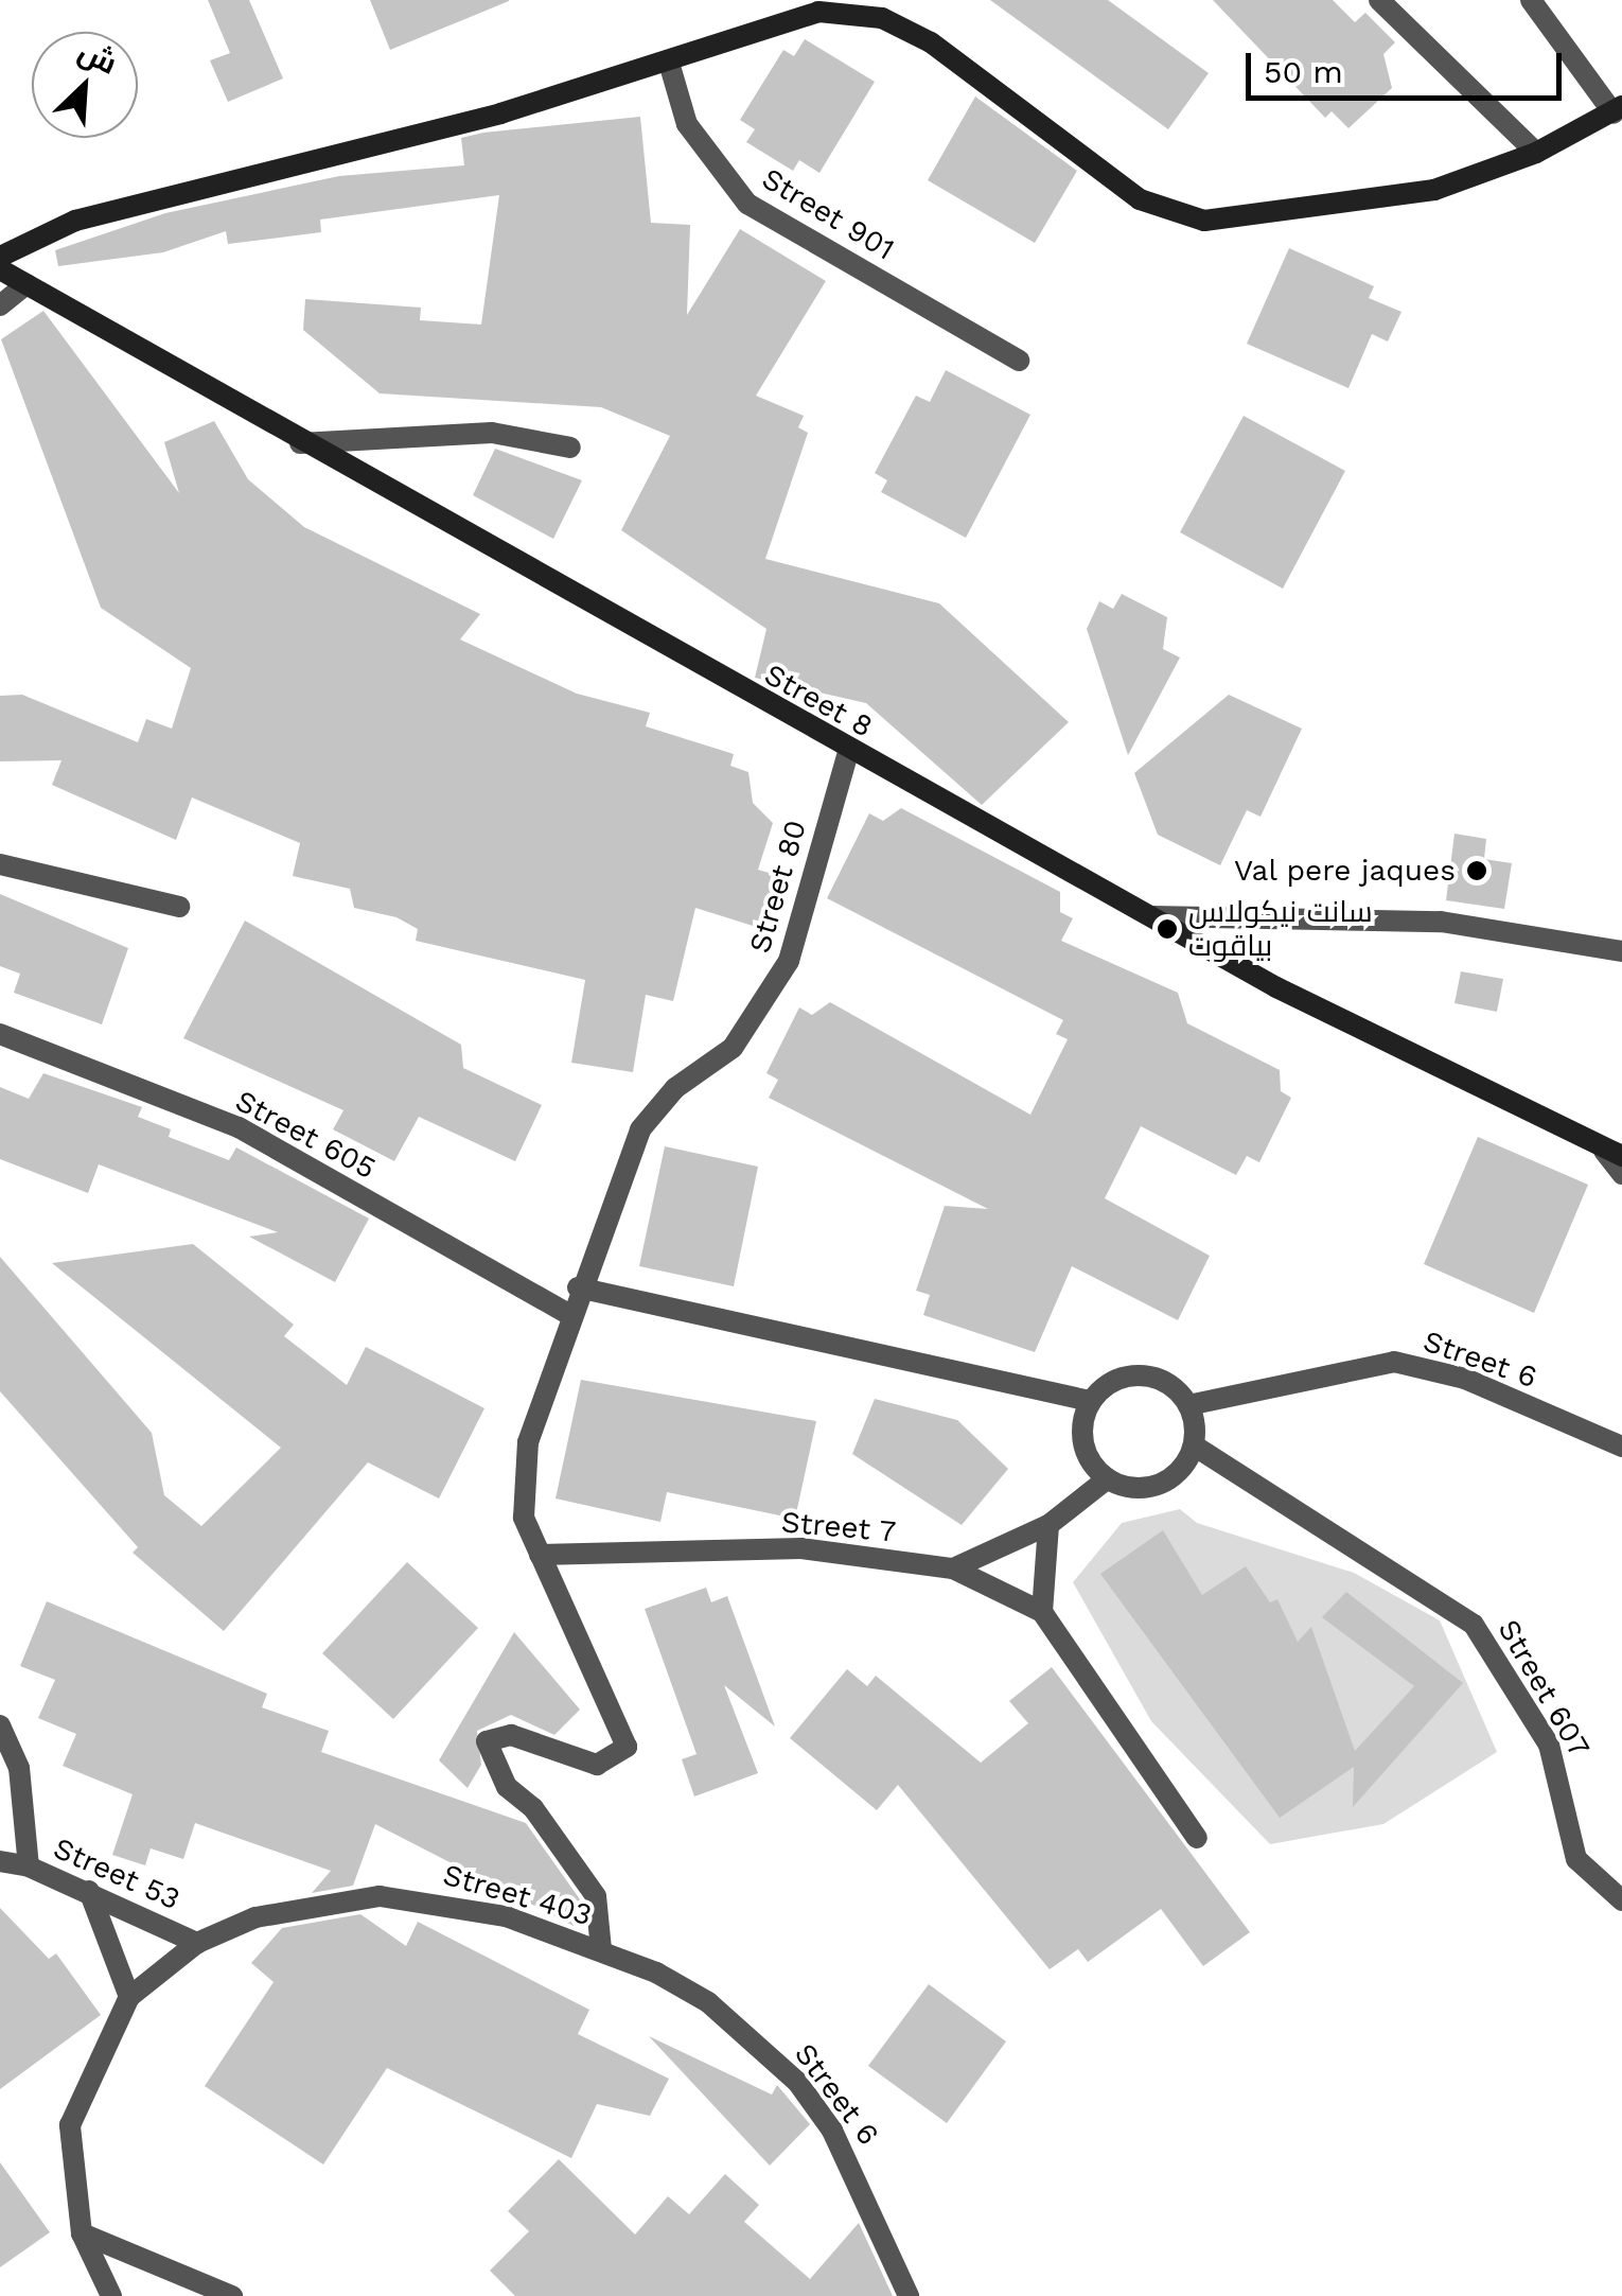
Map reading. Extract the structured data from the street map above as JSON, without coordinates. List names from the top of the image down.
{
  "streets": {
    "street": [
      "Street 901",
      "Street 8",
      "Street 80",
      "Street 605",
      "Street 6",
      "Street 7",
      "Street 607",
      "Street 53",
      "Street 403"
    ]
  },
  "crossings": [
    ["Street 8", "Street 80"],
    ["Street 80", "Street 605"],
    ["Street 80", "Street 6"],
    ["Street 80", "Street 7"],
    ["Street 80", "Street 403"],
    ["Street 6", "Street 607"],
    ["Street 6", "Street 403"],
    ["Street 53", "Street 403"]
  ],
  "places": ["Val pere jaques", "سانت نيكولاس بياقوت"],
  "scale_bar": "50 m",
  "north": "top right"
}
